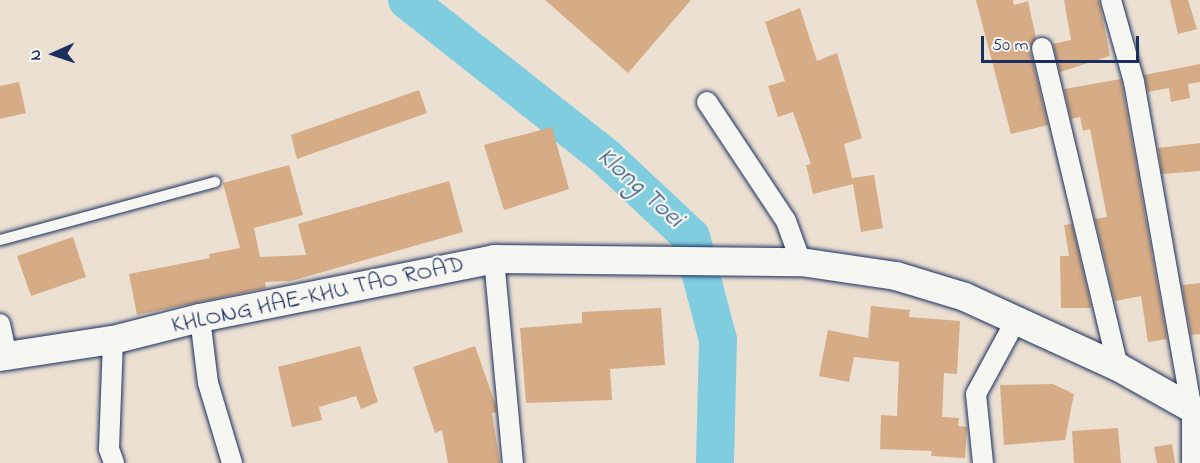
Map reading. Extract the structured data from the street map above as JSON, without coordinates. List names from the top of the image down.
{
  "streets": {
    "street": ["KHLONG HAE-KHU TAO ROAD"]
  },
  "water": ["Klong Toei"],
  "scale_bar": "50 m",
  "north": "left"
}
